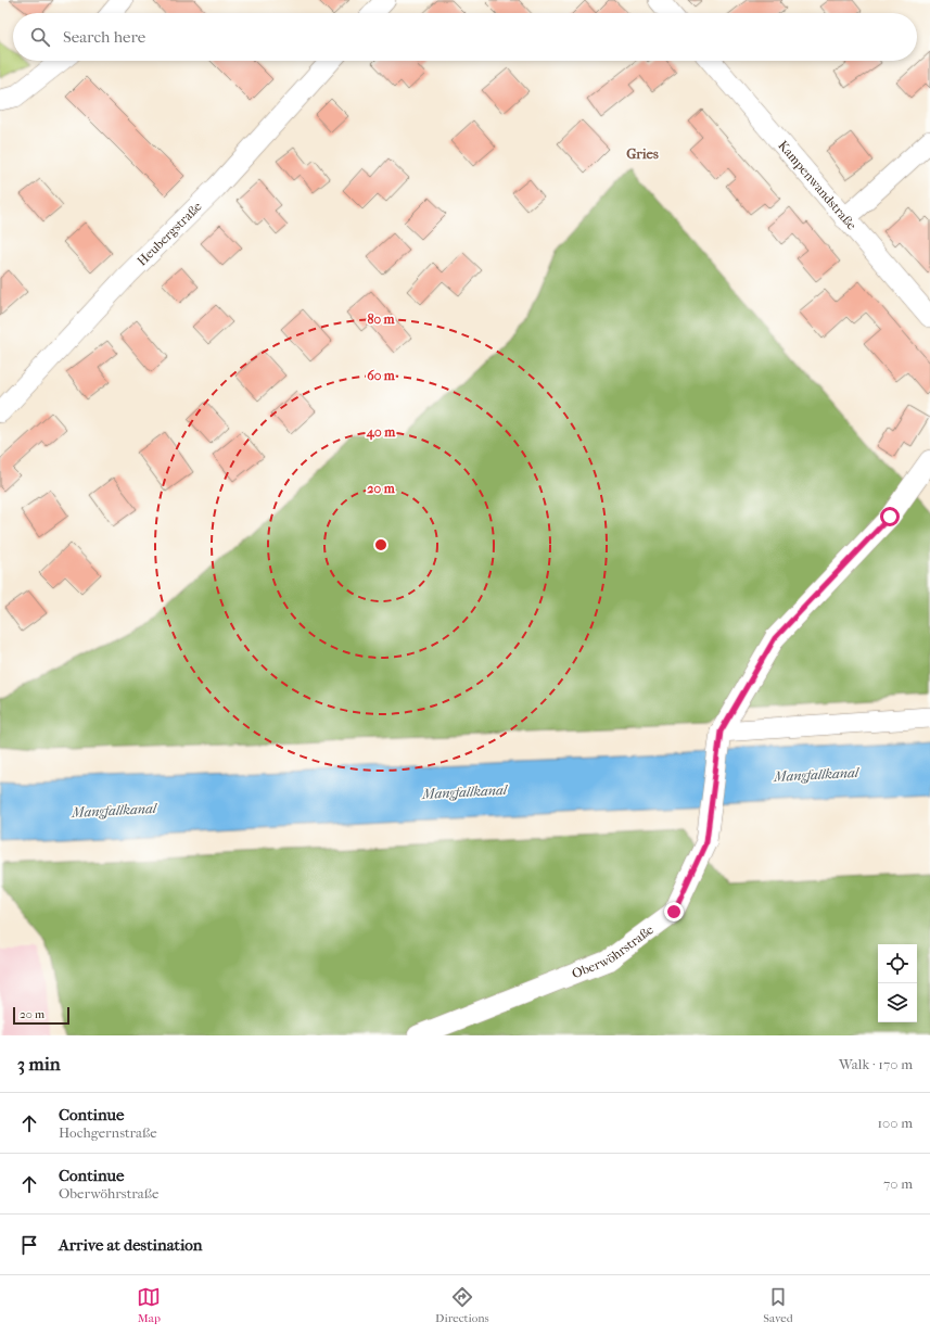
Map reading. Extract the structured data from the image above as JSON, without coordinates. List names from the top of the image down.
{
  "streets": {
    "street": ["Kampenwandstraße", "Heubergstraße", "Oberwöhrstraße"]
  },
  "districts": ["Gries"],
  "water": ["Mangfallkanal"],
  "scale_bar": "20 m",
  "page": {
    "search": "Search here",
    "scale": "20 m",
    "heading": ["3 min", "Walk · 170 m"],
    "list": [
      ["Continue", "Hochgernstraße", "100 m"],
      ["Continue", "Oberwöhrstraße", "70 m"],
      "Arrive at destination"
    ],
    "nav": ["Map", "Directions", "Saved"]
  },
  "rings": [
    "80 m",
    "60 m",
    "40 m",
    "20 m"
  ]
}
